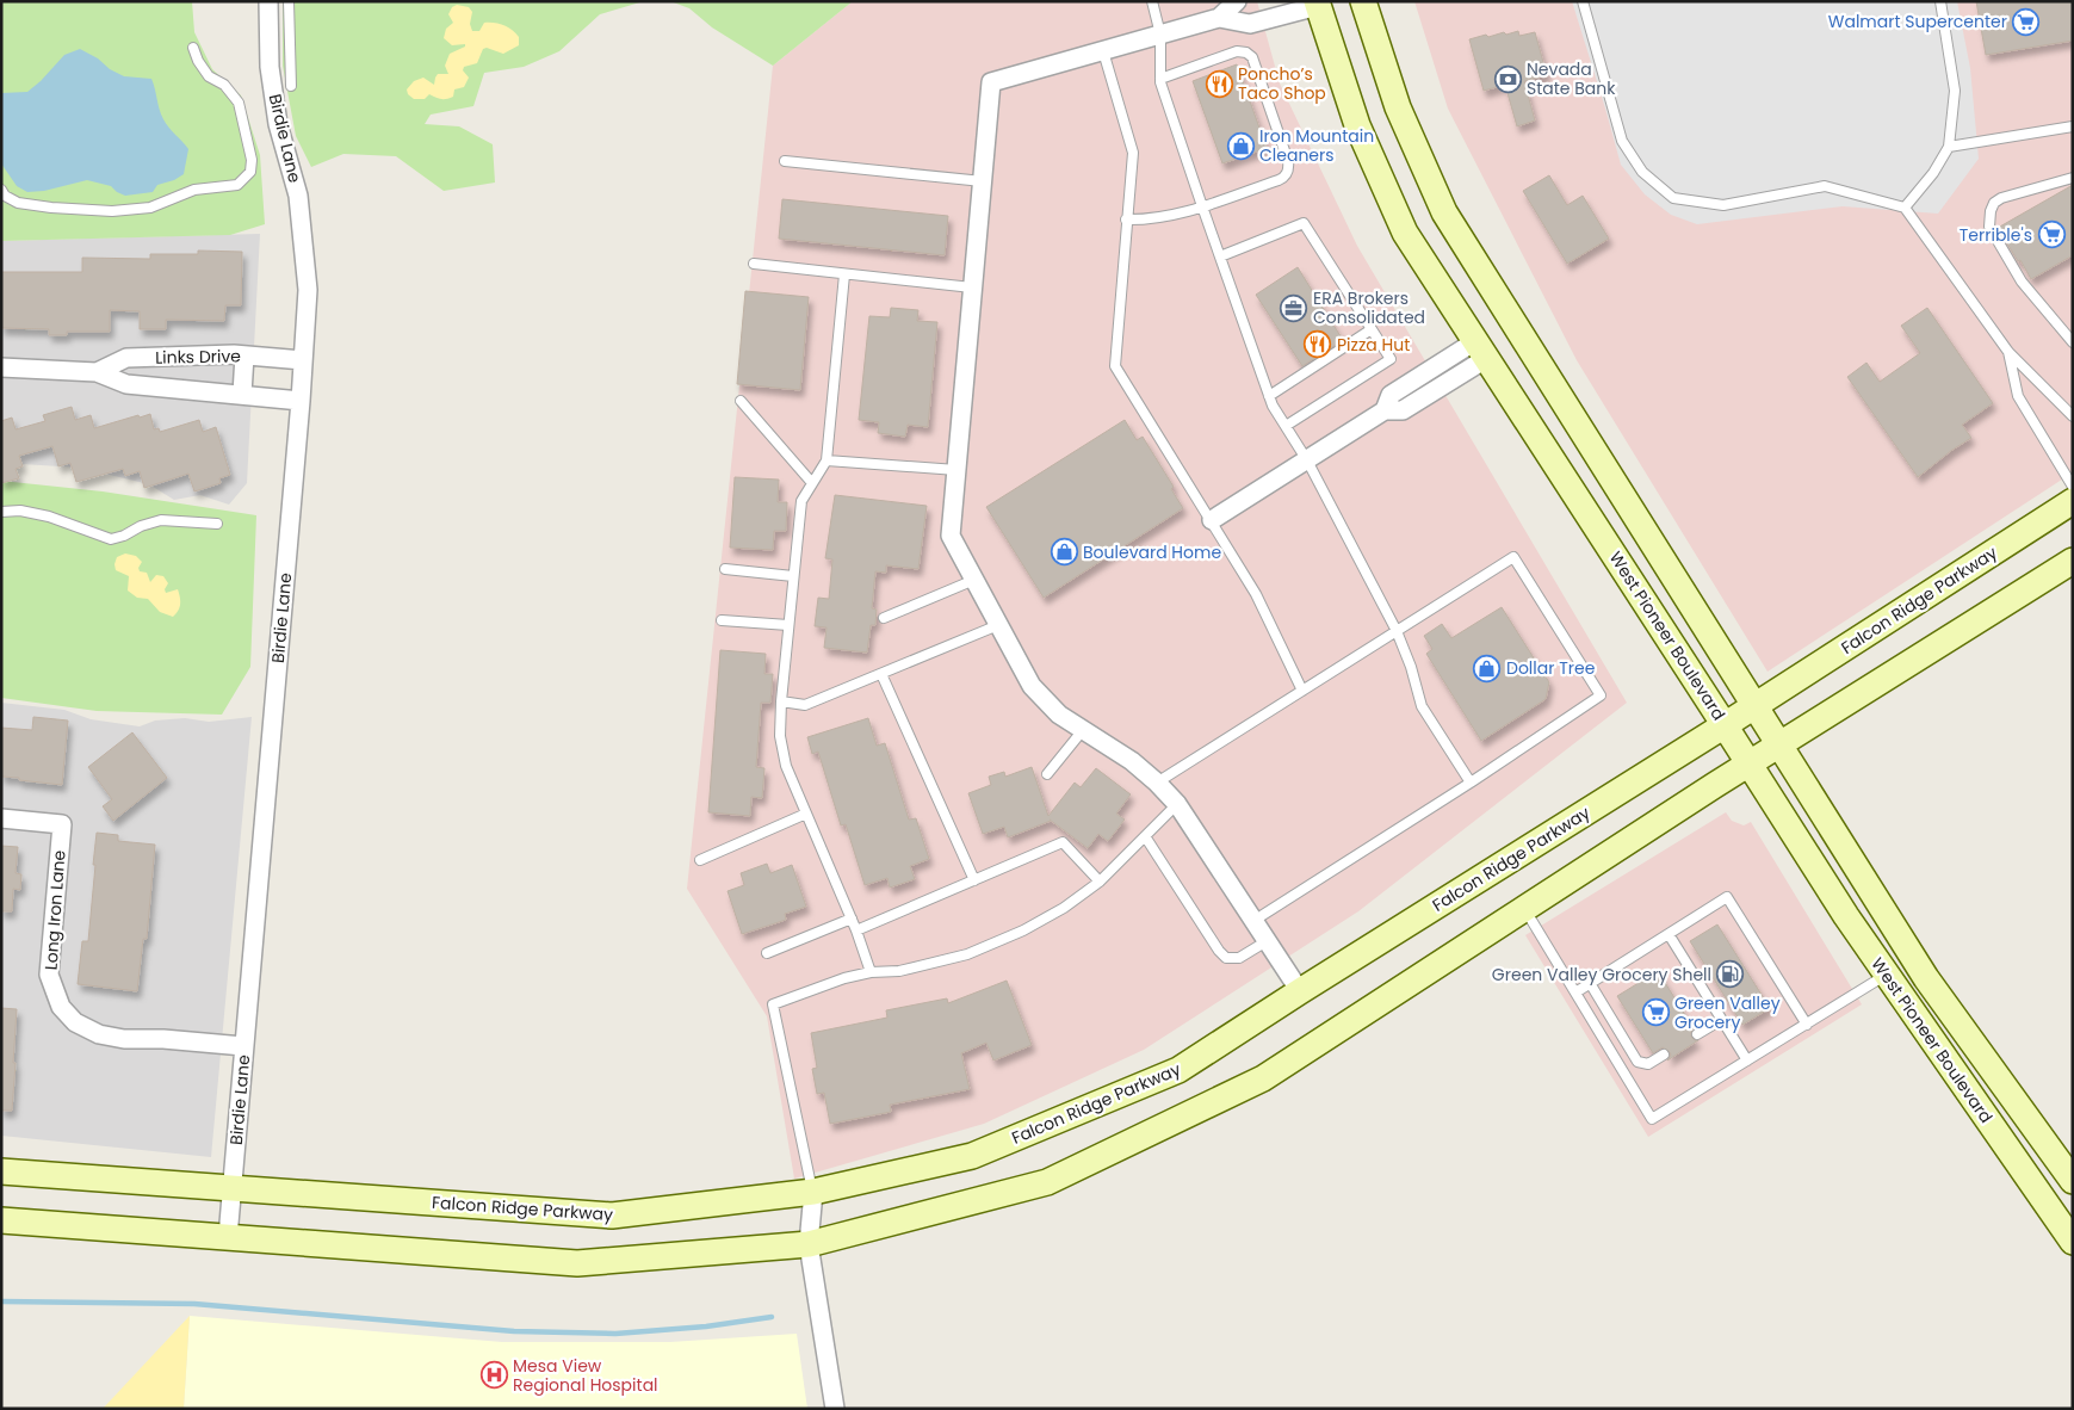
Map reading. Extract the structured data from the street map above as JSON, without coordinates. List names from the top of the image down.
{
  "streets": {
    "main road": ["Falcon Ridge Parkway", "West Pioneer Boulevard"],
    "street": ["Birdie Lane", "Links Drive", "Long Iron Lane"]
  },
  "crossings": [
    ["Birdie Lane", "Links Drive"],
    ["Birdie Lane", "Falcon Ridge Parkway"],
    ["Birdie Lane", "Long Iron Lane"],
    ["Falcon Ridge Parkway", "West Pioneer Boulevard"]
  ],
  "places": {
    "supermarket": ["Walmart Supercenter", "Terrible's", "Green Valley Grocery"],
    "bank": ["Nevada State Bank"],
    "restaurant": ["Poncho’s Taco Shop", "Pizza Hut"],
    "shop": ["Iron Mountain Cleaners", "Boulevard Home", "Dollar Tree"],
    "office": ["ERA Brokers Consolidated"],
    "fuel station": ["Green Valley Grocery Shell"],
    "hospital": ["Mesa View Regional Hospital"]
  }
}
